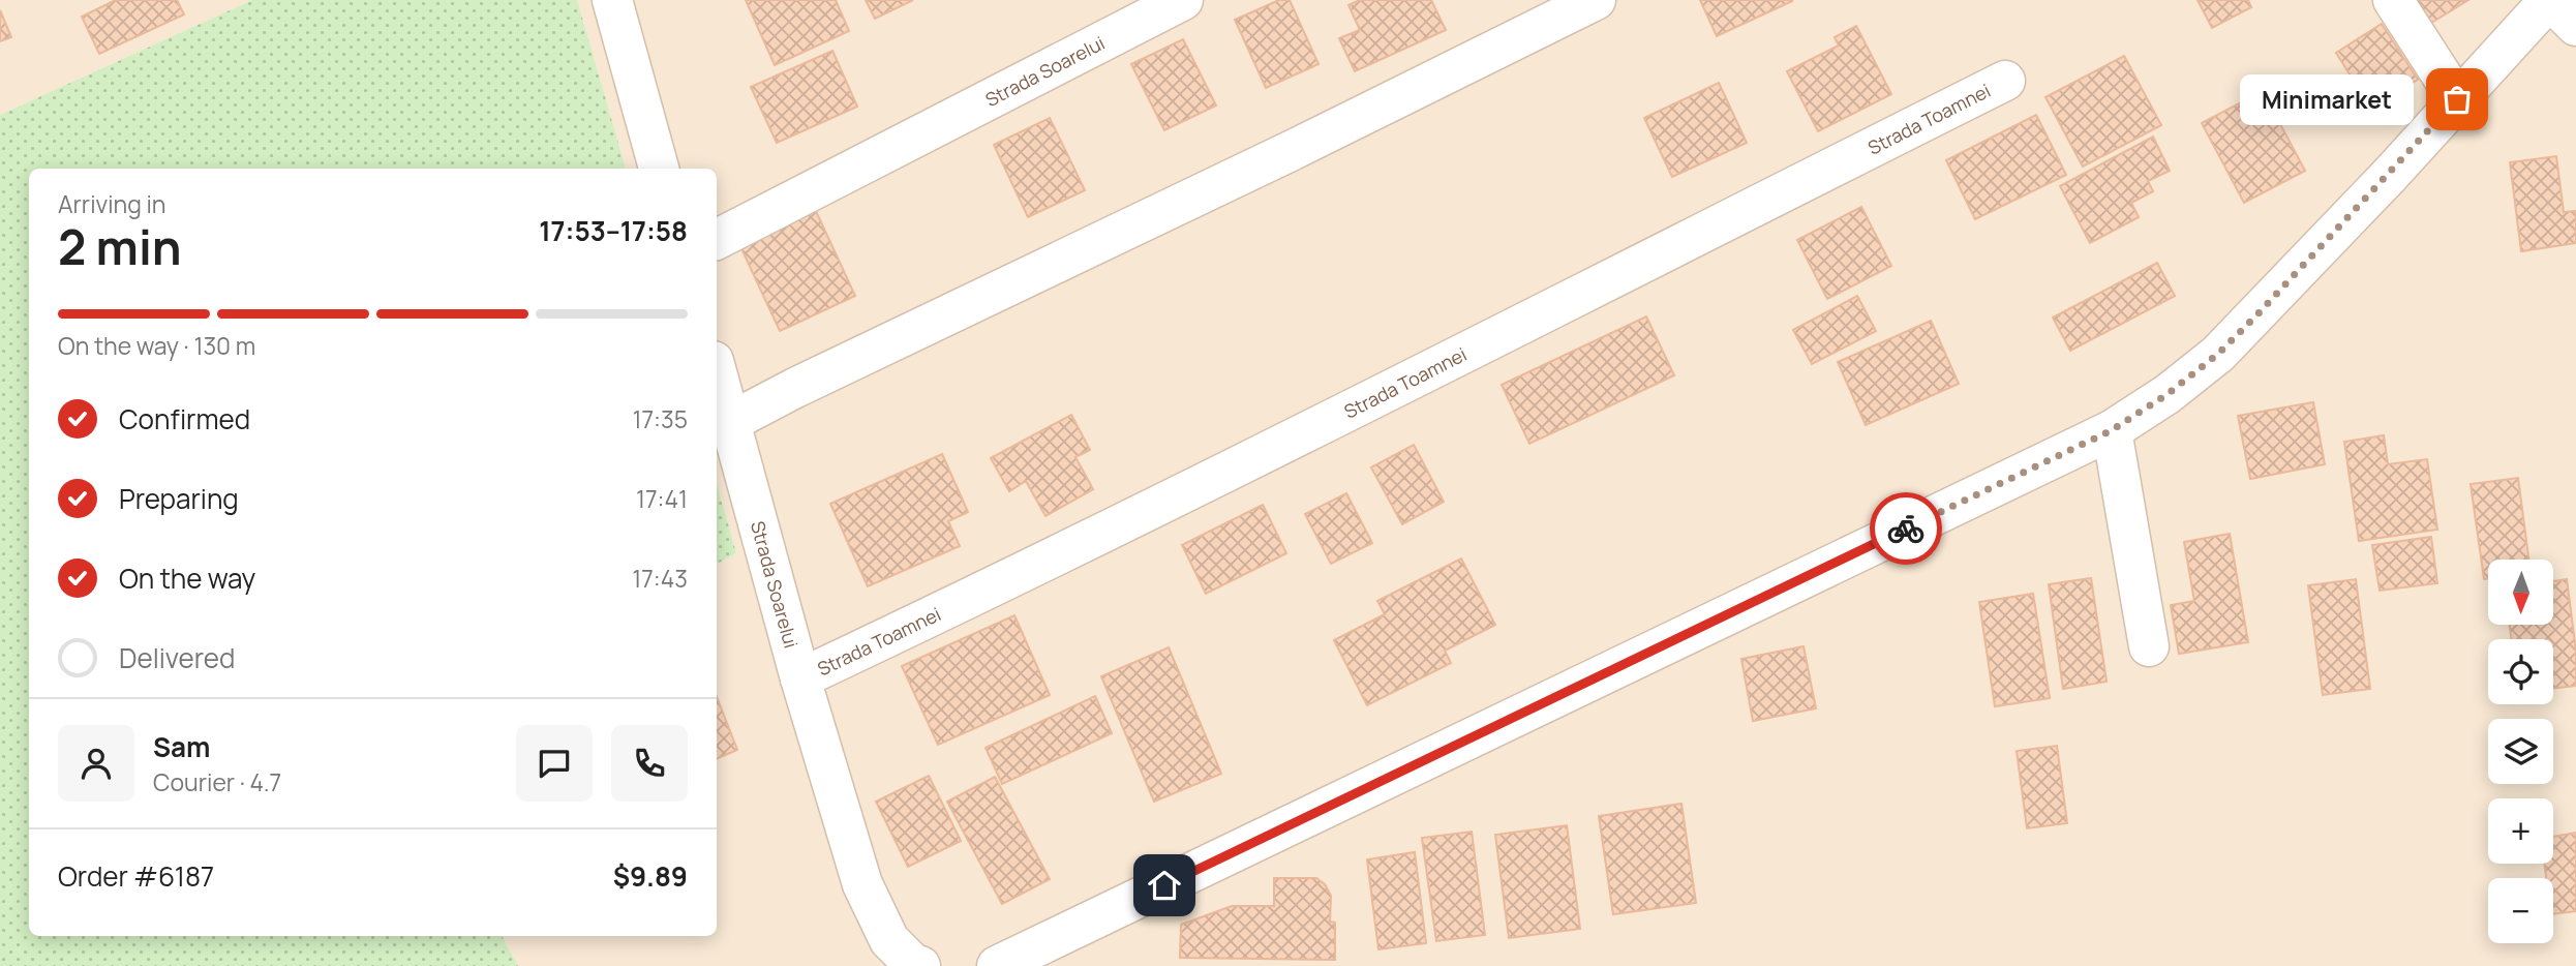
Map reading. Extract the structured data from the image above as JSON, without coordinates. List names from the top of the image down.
{
  "streets": {
    "street": ["Strada Soarelui", "Strada Toamnei"]
  },
  "crossings": [
    ["Strada Soarelui", "Strada Toamnei"]
  ],
  "places": ["Minimarket"],
  "north": "bottom",
  "page": {
    "bubble": "Minimarket",
    "heading": ["2 min", "Arriving in", "17:53–17:58"],
    "panel": [
      "Sam",
      "Courier · 4.7",
      "Order #6187",
      "$9.89"
    ],
    "bar": "On the way · 130 m",
    "list": [
      ["Confirmed", "17:35"],
      ["Preparing", "17:41"],
      ["On the way", "17:43"],
      "Delivered"
    ],
    "map_buttons": ["+", "−"]
  }
}
